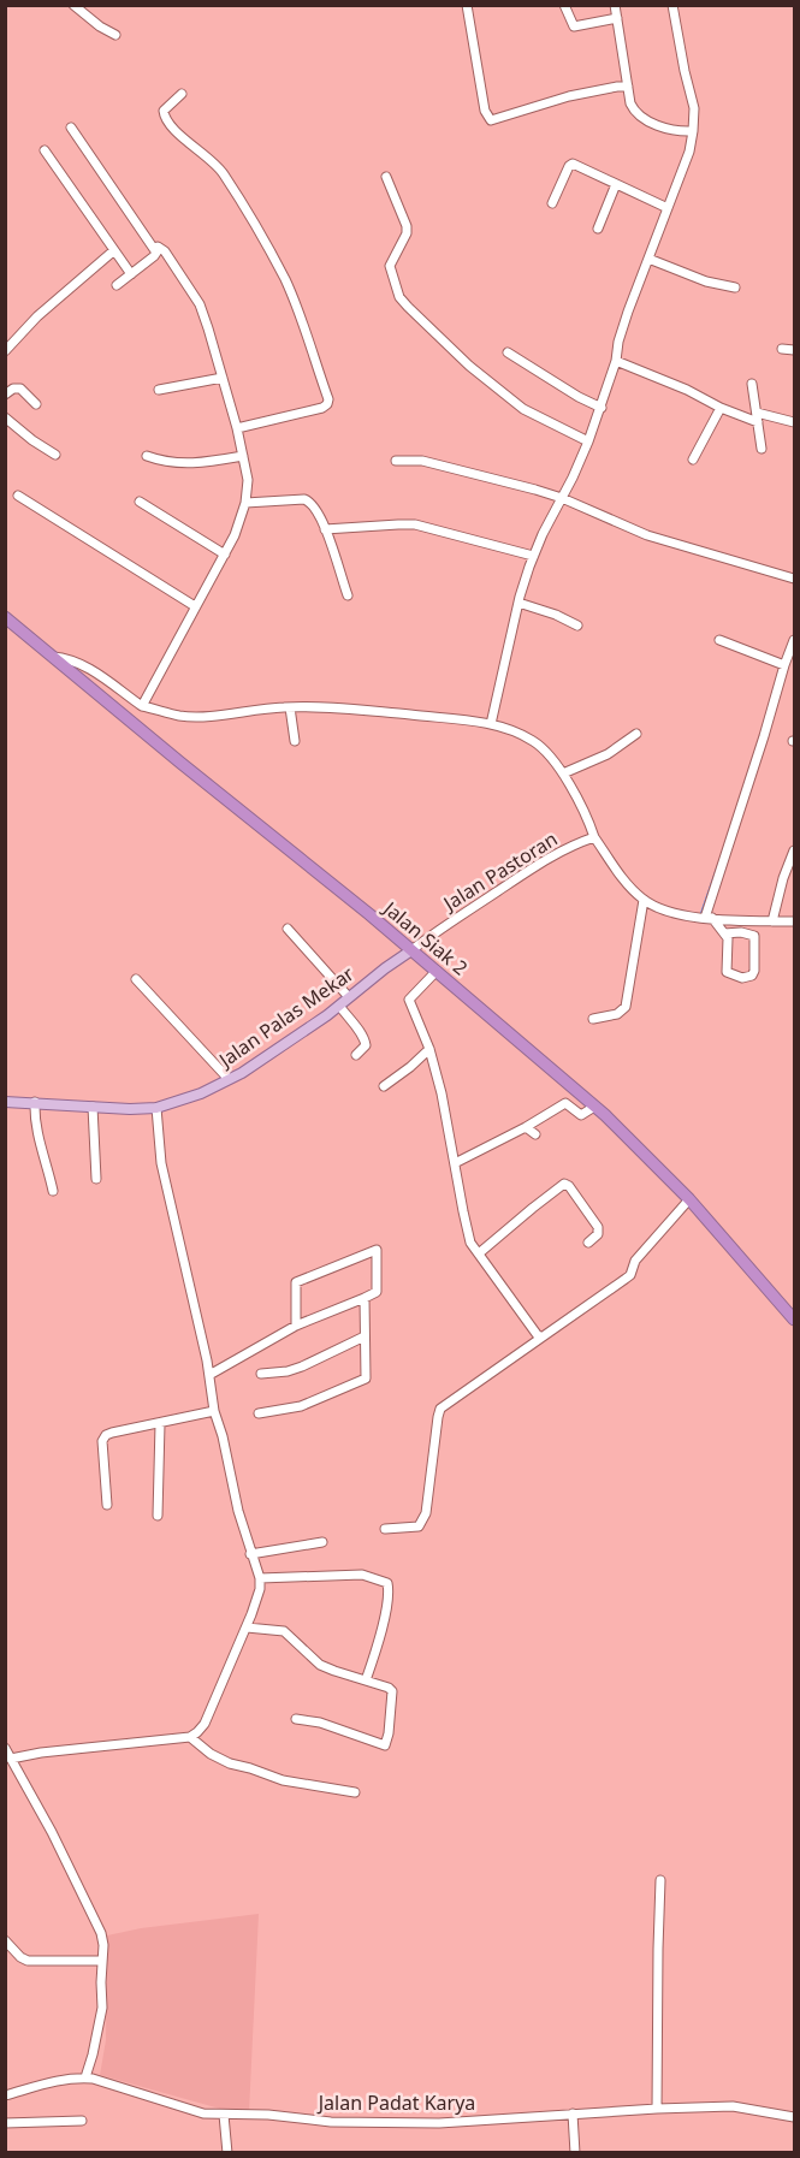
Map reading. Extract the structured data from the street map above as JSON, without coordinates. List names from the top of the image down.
{
  "streets": {
    "highway": ["Jalan Siak 2"],
    "main road": ["Jalan Palas Mekar"],
    "street": ["Jalan Pastoran", "Jalan Padat Karya"]
  },
  "crossings": [
    ["Jalan Pastoran", "Jalan Siak 2"],
    ["Jalan Pastoran", "Jalan Palas Mekar"],
    ["Jalan Siak 2", "Jalan Palas Mekar"]
  ]
}
